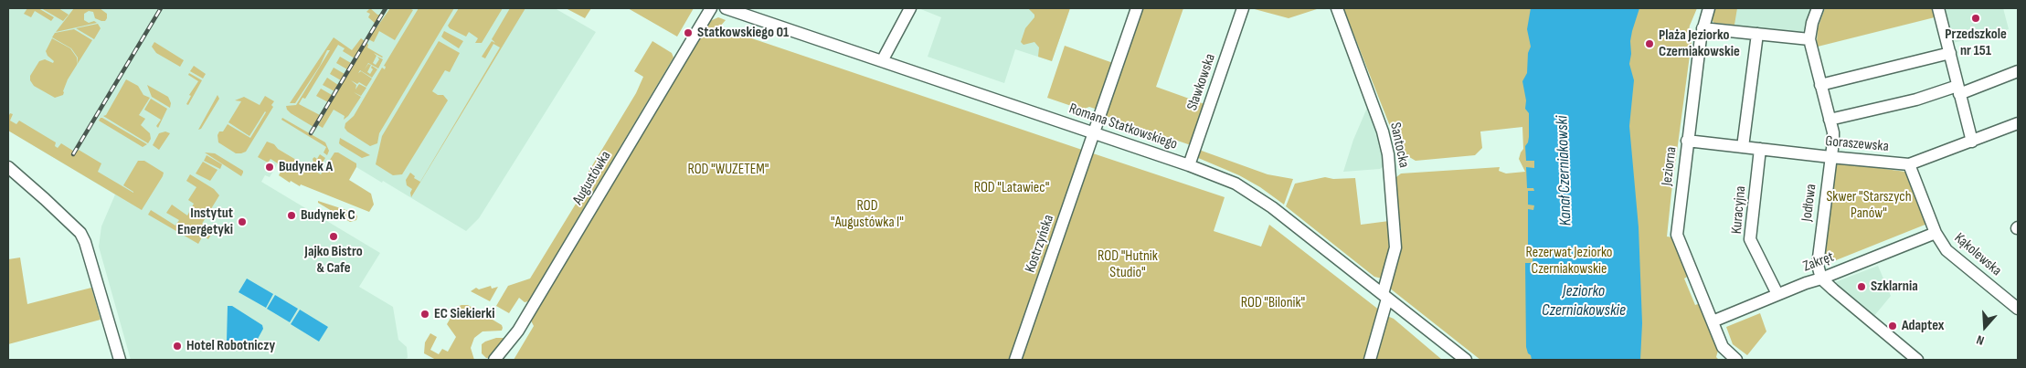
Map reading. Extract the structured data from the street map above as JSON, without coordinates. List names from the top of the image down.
{
  "streets": {
    "street": [
      "Sławkowska",
      "Romana Statkowskiego",
      "Goraszewska",
      "Santocka",
      "Jeziorna",
      "Augustówka",
      "Jodłowa",
      "Kuracyjna",
      "Kostrzyńska",
      "Kąkolewska",
      "Zakręt"
    ]
  },
  "crossings": [
    ["Sławkowska", "Romana Statkowskiego"],
    ["Romana Statkowskiego", "Santocka"],
    ["Romana Statkowskiego", "Kostrzyńska"],
    ["Goraszewska", "Jeziorna"],
    ["Goraszewska", "Jodłowa"],
    ["Goraszewska", "Kuracyjna"],
    ["Goraszewska", "Kąkolewska"],
    ["Jeziorna", "Zakręt"],
    ["Jodłowa", "Zakręt"],
    ["Kuracyjna", "Zakręt"],
    ["Kąkolewska", "Zakręt"]
  ],
  "water": ["Kanał Czerniakowski", "Jeziorko Czerniakowskie"],
  "parks": [
    "ROD \"WUZETEM\"",
    "ROD \"Latawiec\"",
    "Skwer \"Starszych Panów\"",
    "ROD \"Augustówka I\"",
    "Rezerwat Jeziorko Czerniakowskie",
    "ROD \"Hutnik Studio\"",
    "ROD \"Bilonik\""
  ],
  "places": [
    "Przedszkole nr 151",
    "Statkowskiego 01",
    "Plaża Jeziorko Czerniakowskie",
    "Budynek A",
    "Budynek C",
    "Instytut Energetyki",
    "Jajko Bistro & Cafe",
    "Szklarnia",
    "EC Siekierki",
    "Adaptex",
    "Hotel Robotniczy"
  ],
  "north": "bottom"
}
